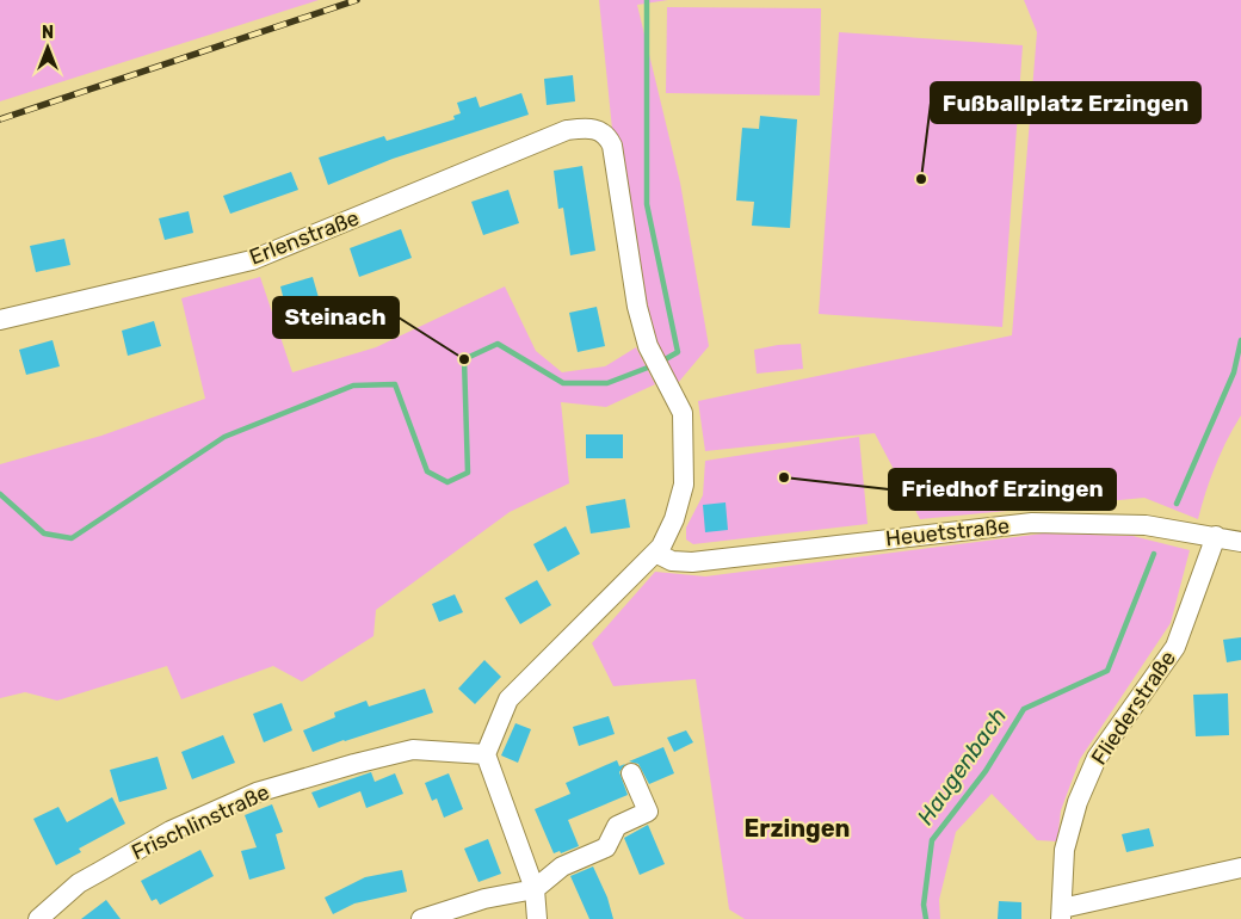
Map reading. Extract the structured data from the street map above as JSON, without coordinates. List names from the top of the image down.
{
  "streets": {
    "street": [
      "Erlenstraße",
      "Heuetstraße",
      "Fliederstraße",
      "Frischlinstraße"
    ]
  },
  "crossings": [
    ["Erlenstraße", "Heuetstraße"],
    ["Heuetstraße", "Fliederstraße"]
  ],
  "districts": ["Erzingen"],
  "water": ["Haugenbach"],
  "places": ["Fußballplatz Erzingen", "Steinach", "Friedhof Erzingen"],
  "north": "top"
}
